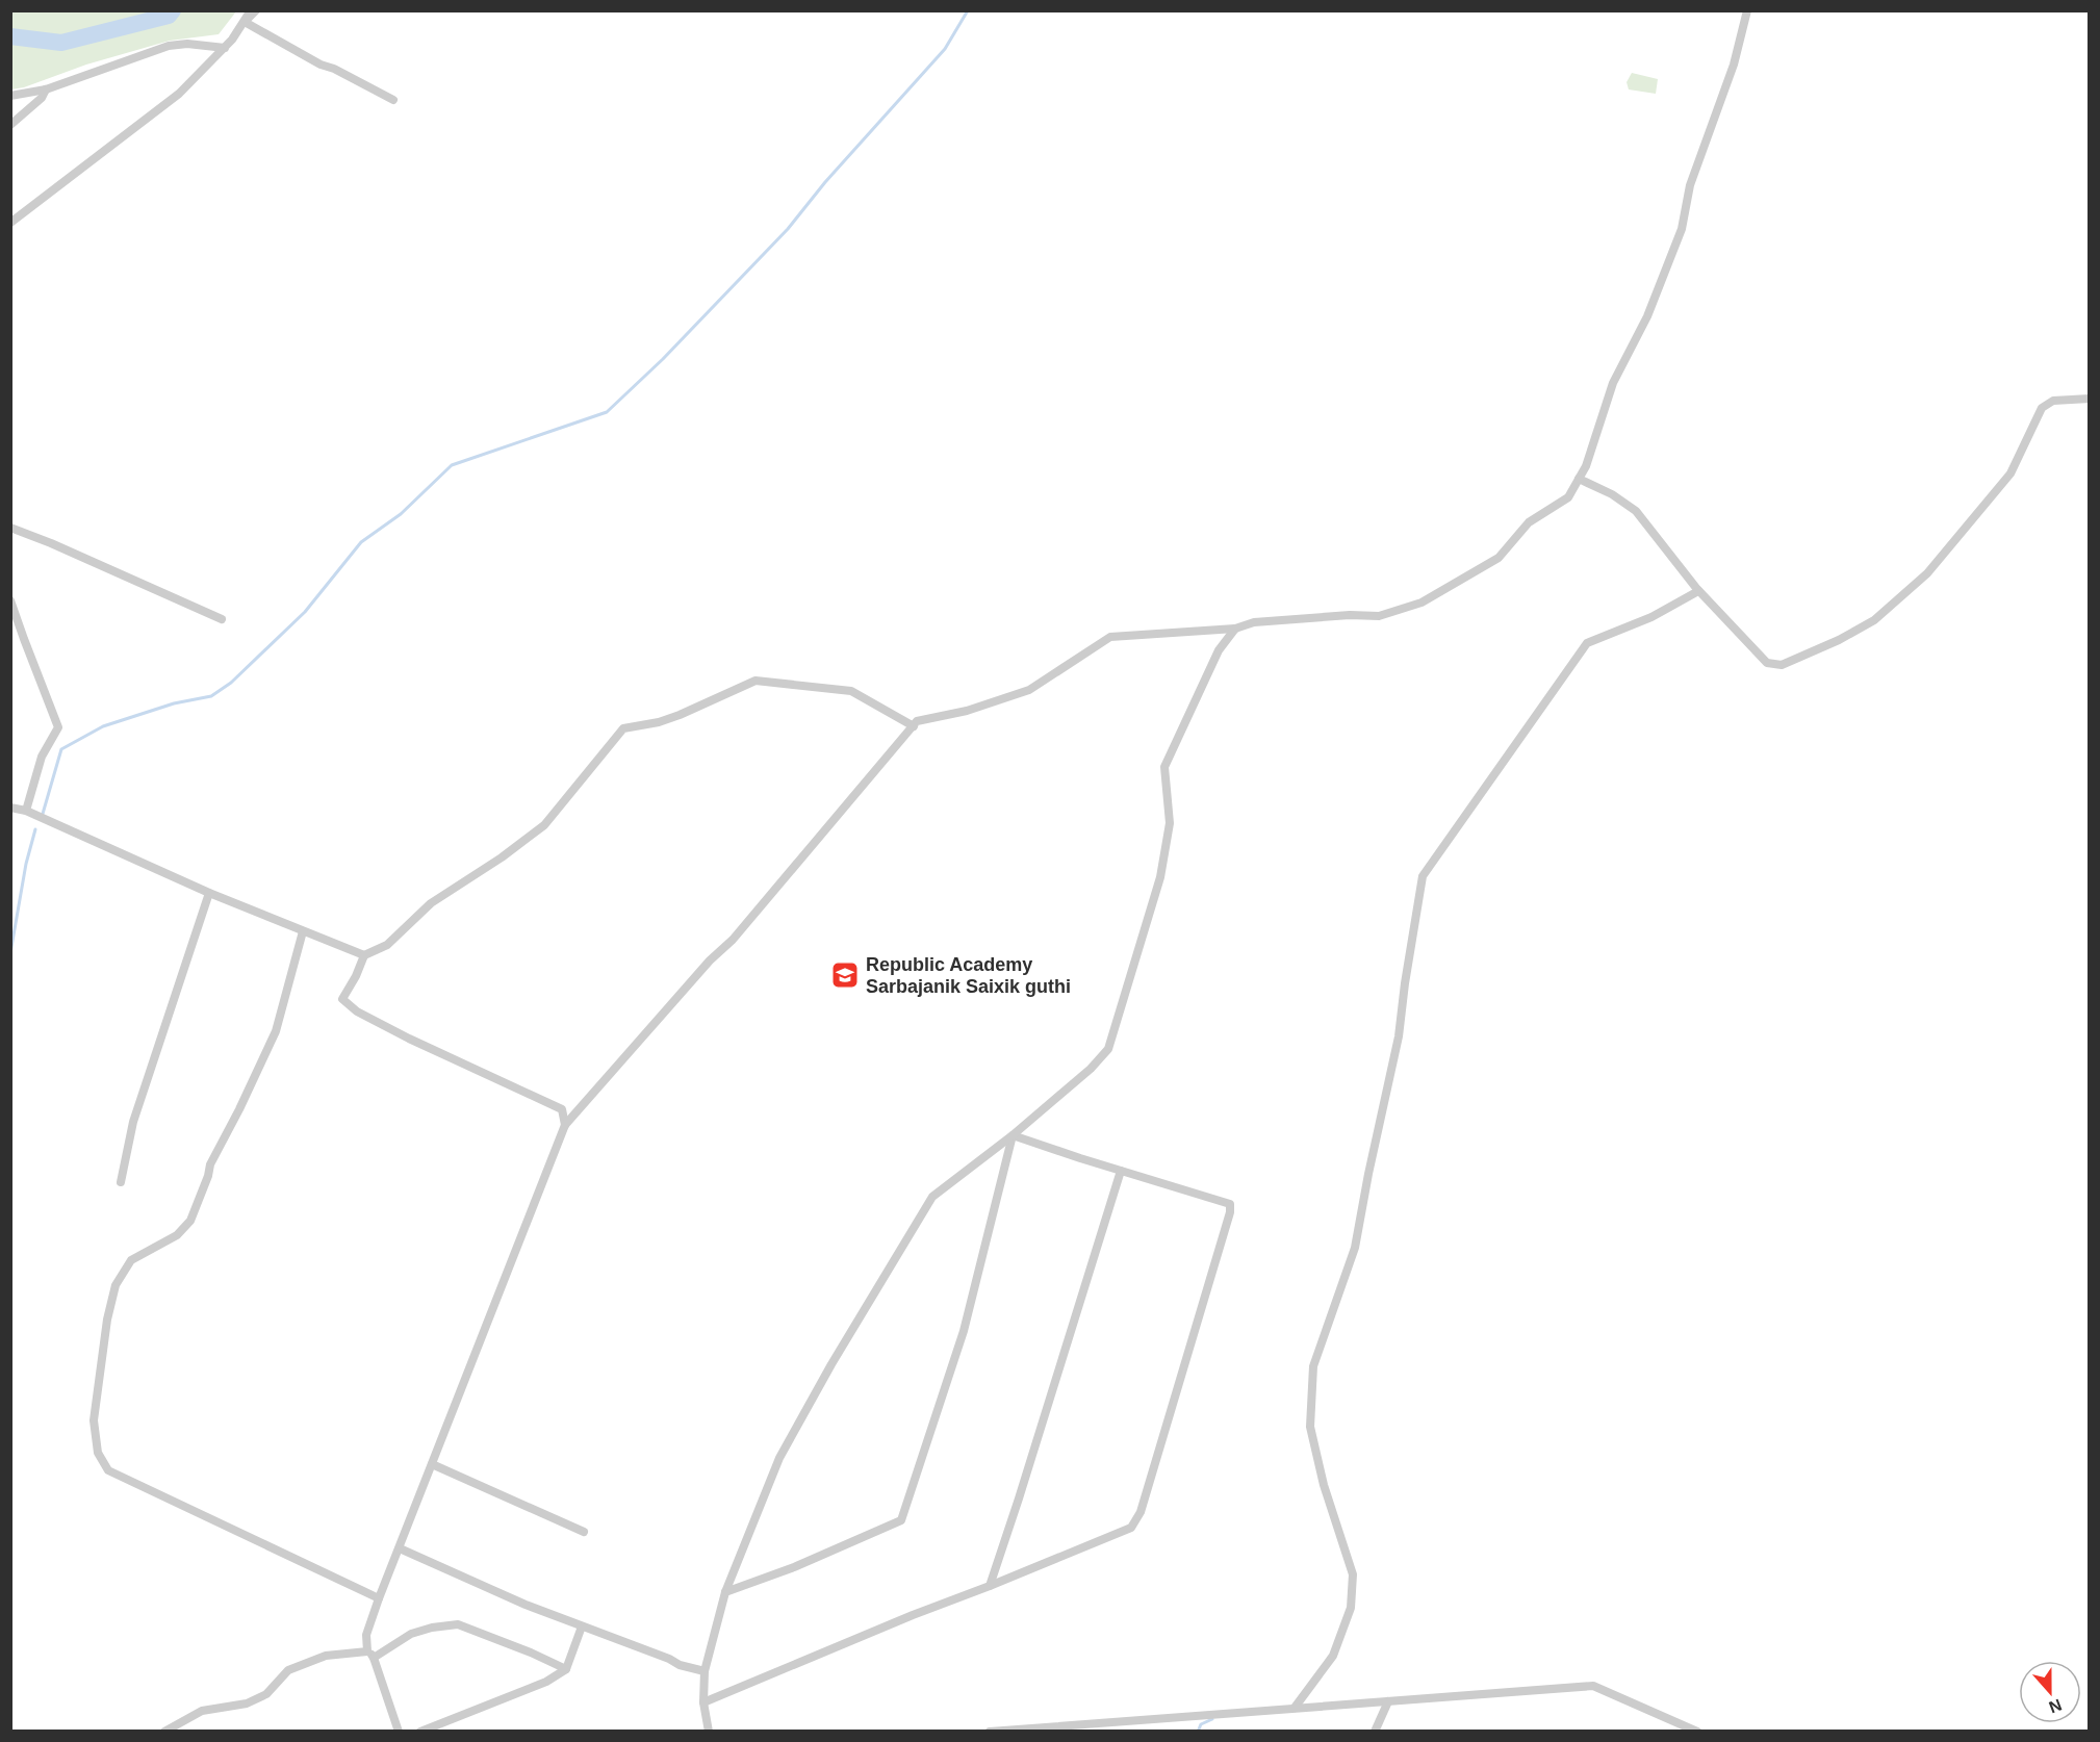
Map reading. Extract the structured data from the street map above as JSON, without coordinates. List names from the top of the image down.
{
  "places": {
    "school or university": ["Republic Academy Sarbajanik Saixik guthi"]
  },
  "north": "bottom"
}
